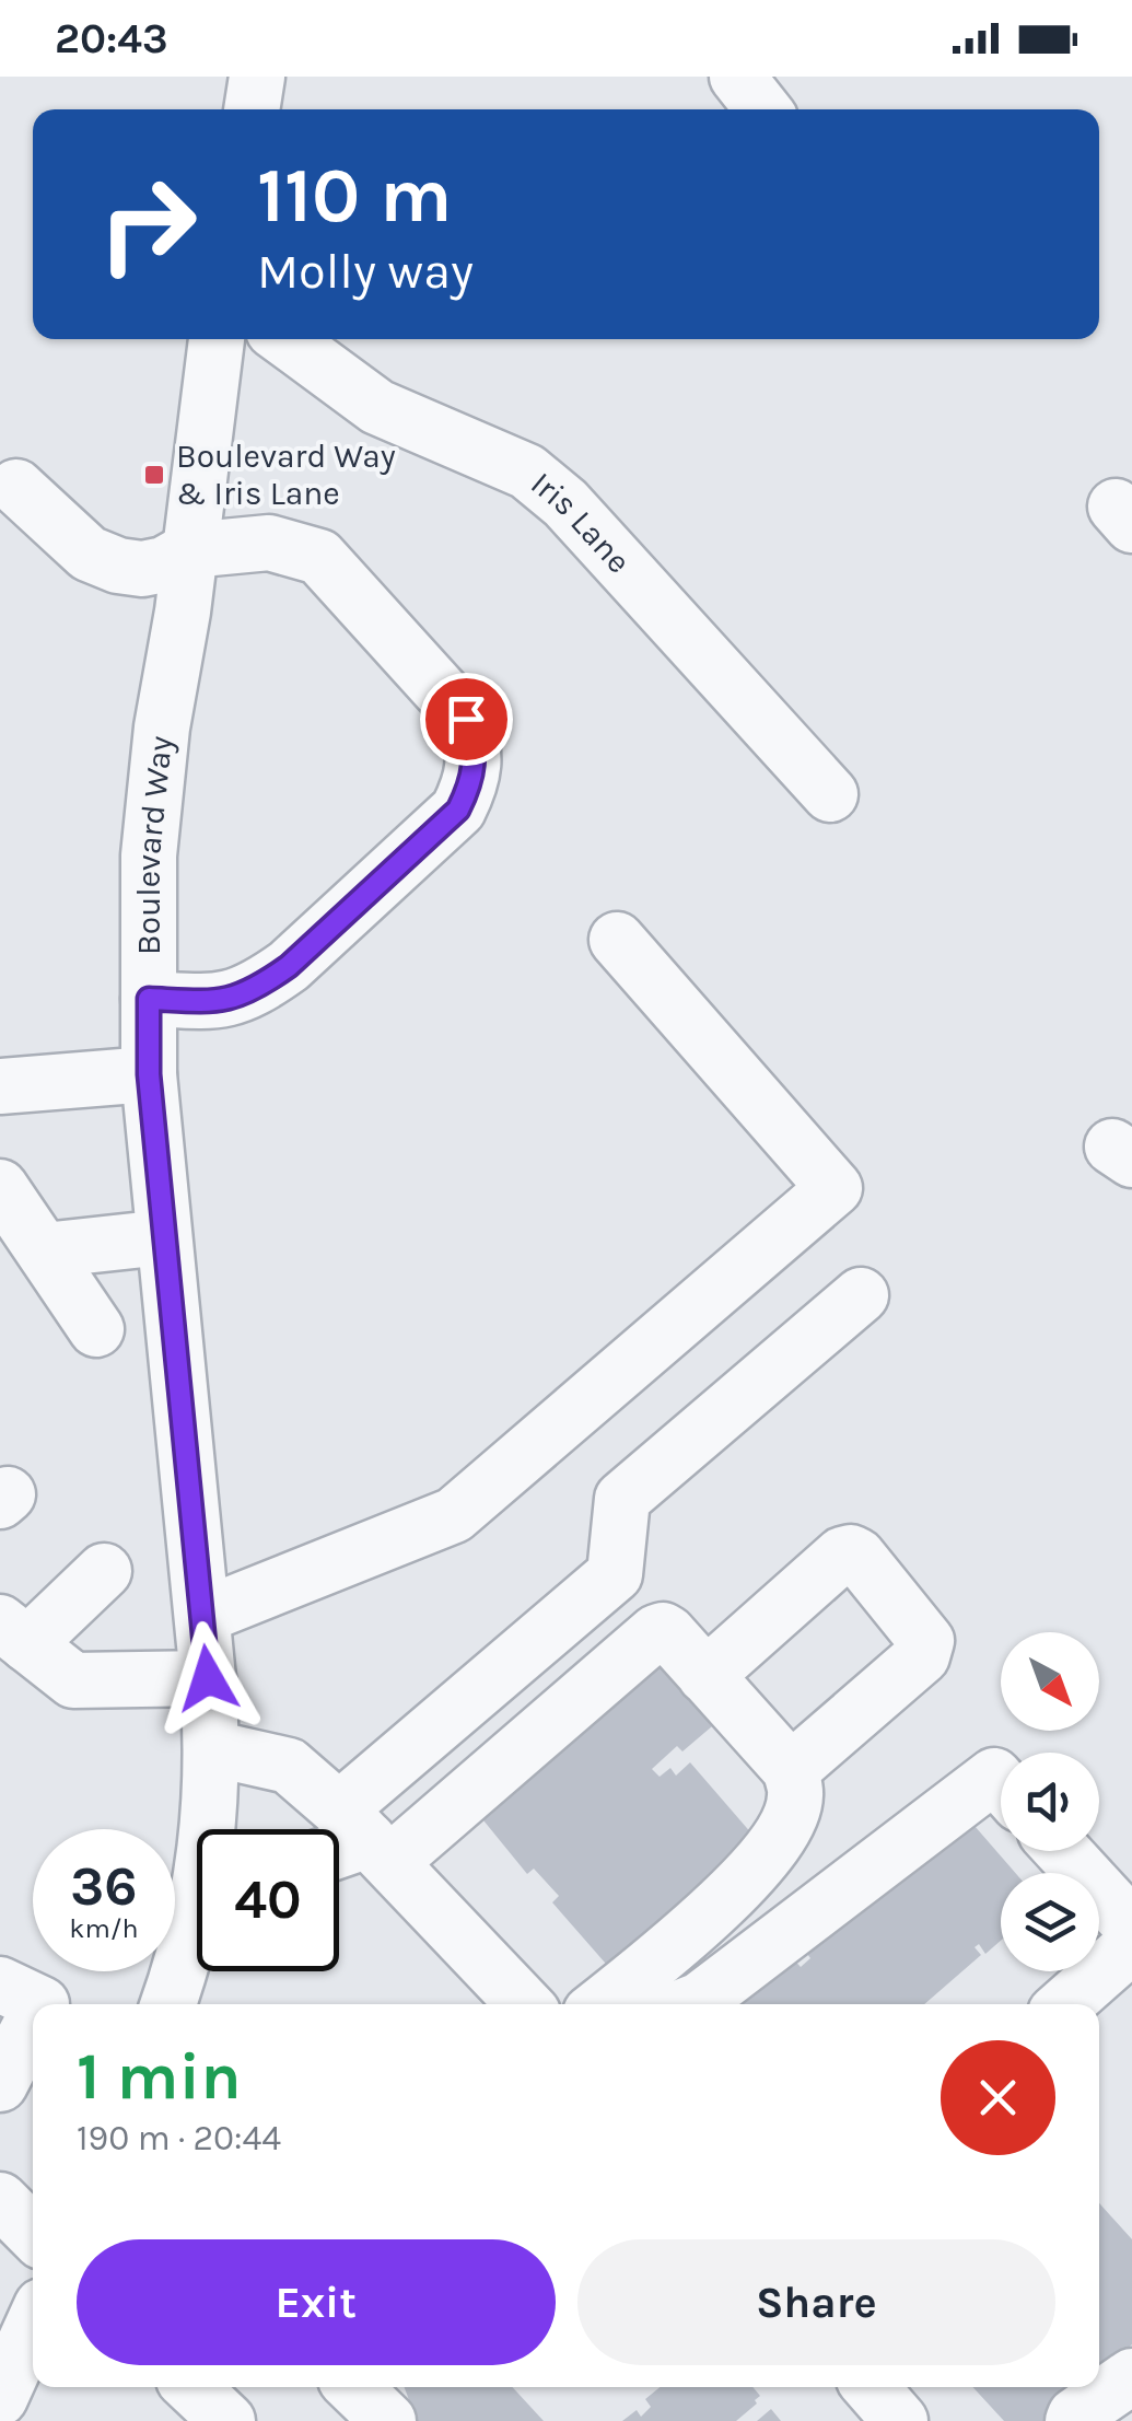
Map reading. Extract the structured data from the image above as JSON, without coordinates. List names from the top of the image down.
{
  "streets": {
    "street": ["Iris Lane", "Boulevard Way"]
  },
  "places": {
    "transit": ["Boulevard Way & Iris Lane"]
  },
  "north": "bottom right",
  "page": {
    "status": "20:43",
    "turn": ["110 m", "Molly way"],
    "speed": "36 km/h",
    "limit": "40",
    "heading": ["1 min", "190 m · 20:44"],
    "buttons": ["Exit", "Share"]
  }
}
